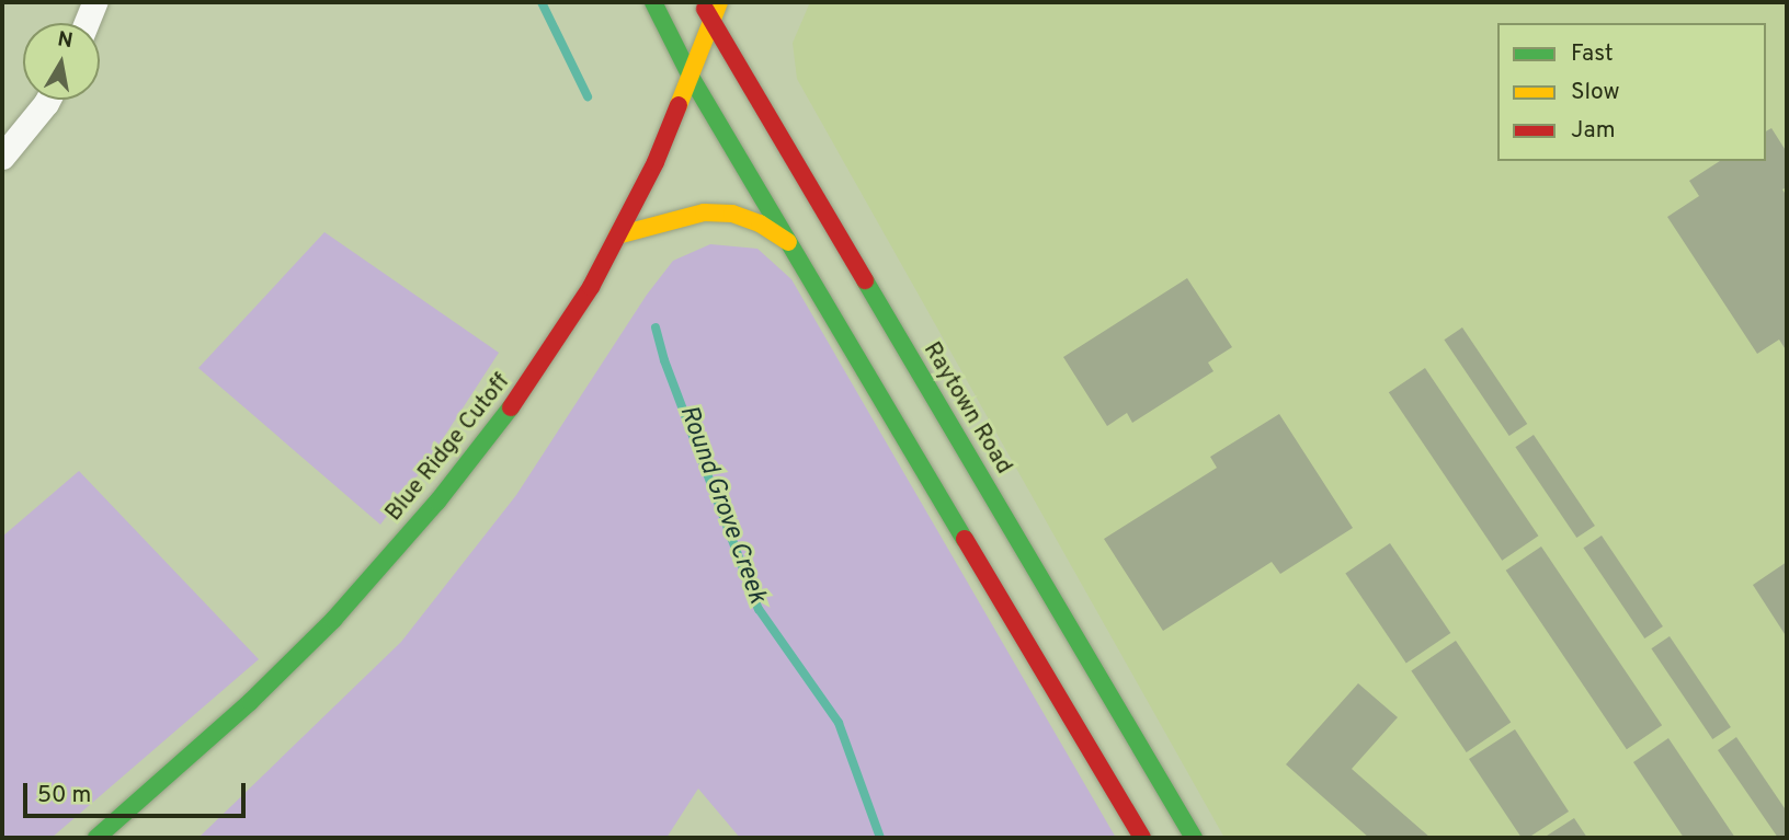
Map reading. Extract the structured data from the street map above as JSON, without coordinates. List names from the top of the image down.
{
  "streets": {
    "main road": ["Raytown Road", "Blue Ridge Cutoff"]
  },
  "crossings": [
    ["Raytown Road", "Blue Ridge Cutoff"]
  ],
  "water": ["Round Grove Creek"],
  "legend": ["Fast", "Slow", "Jam"],
  "scale_bar": "50 m",
  "north": "top"
}
